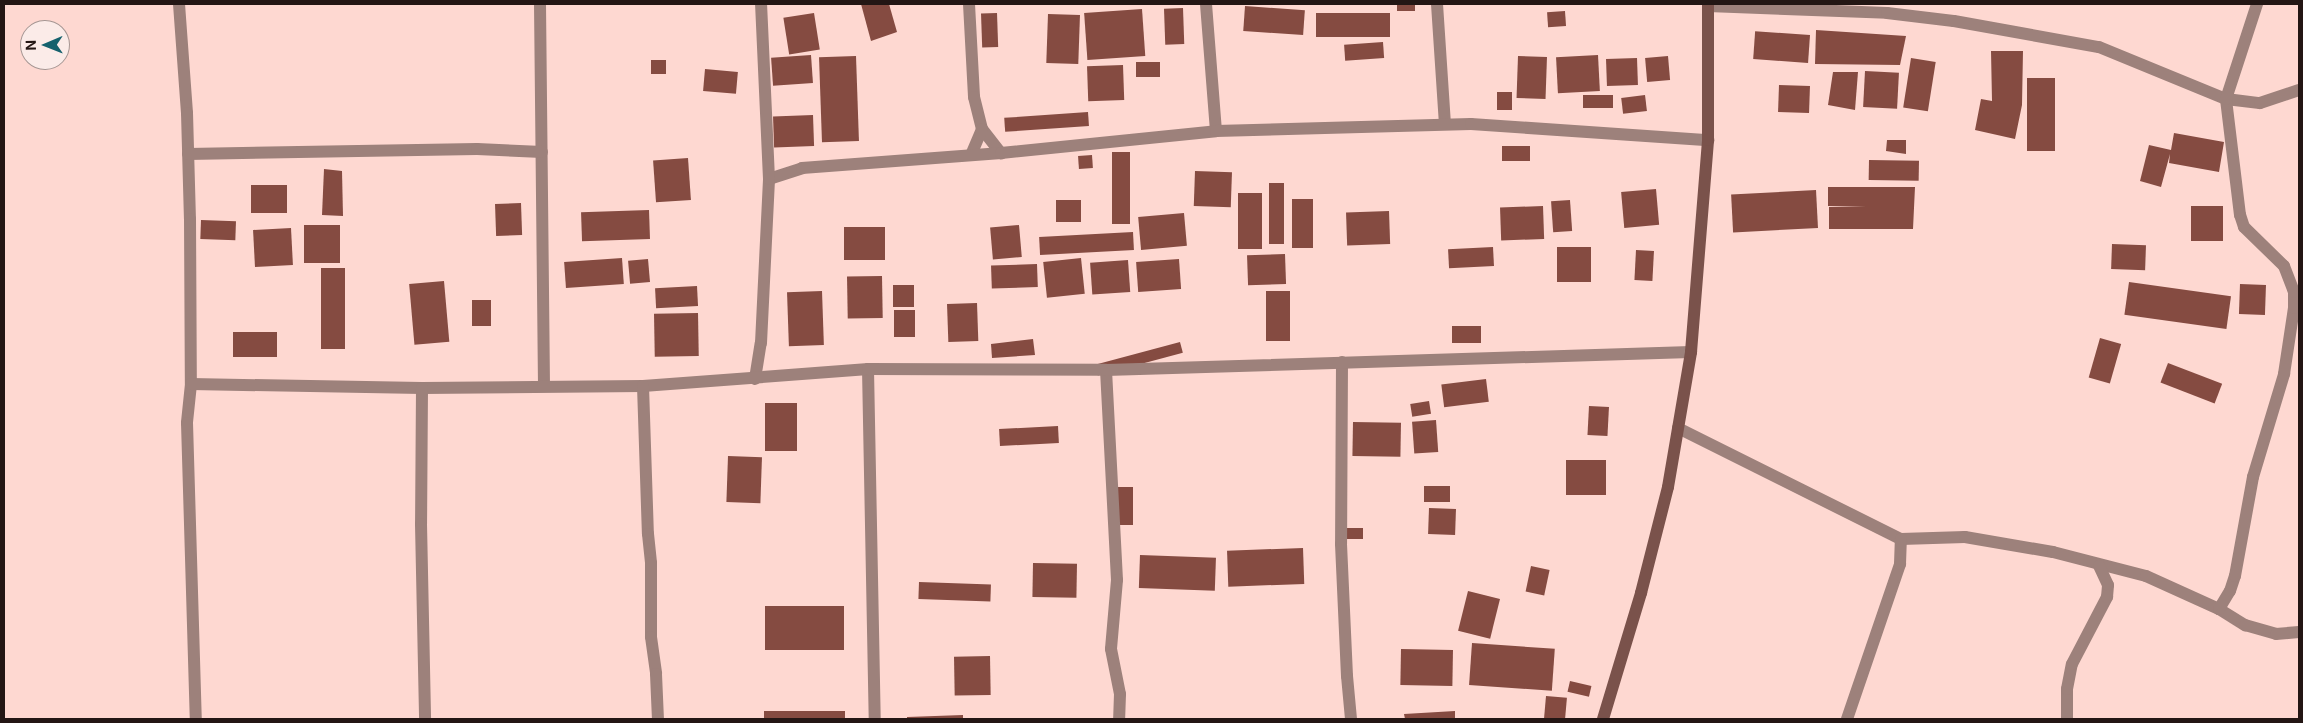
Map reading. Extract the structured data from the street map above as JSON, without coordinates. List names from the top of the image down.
{
  "north": "left"
}
